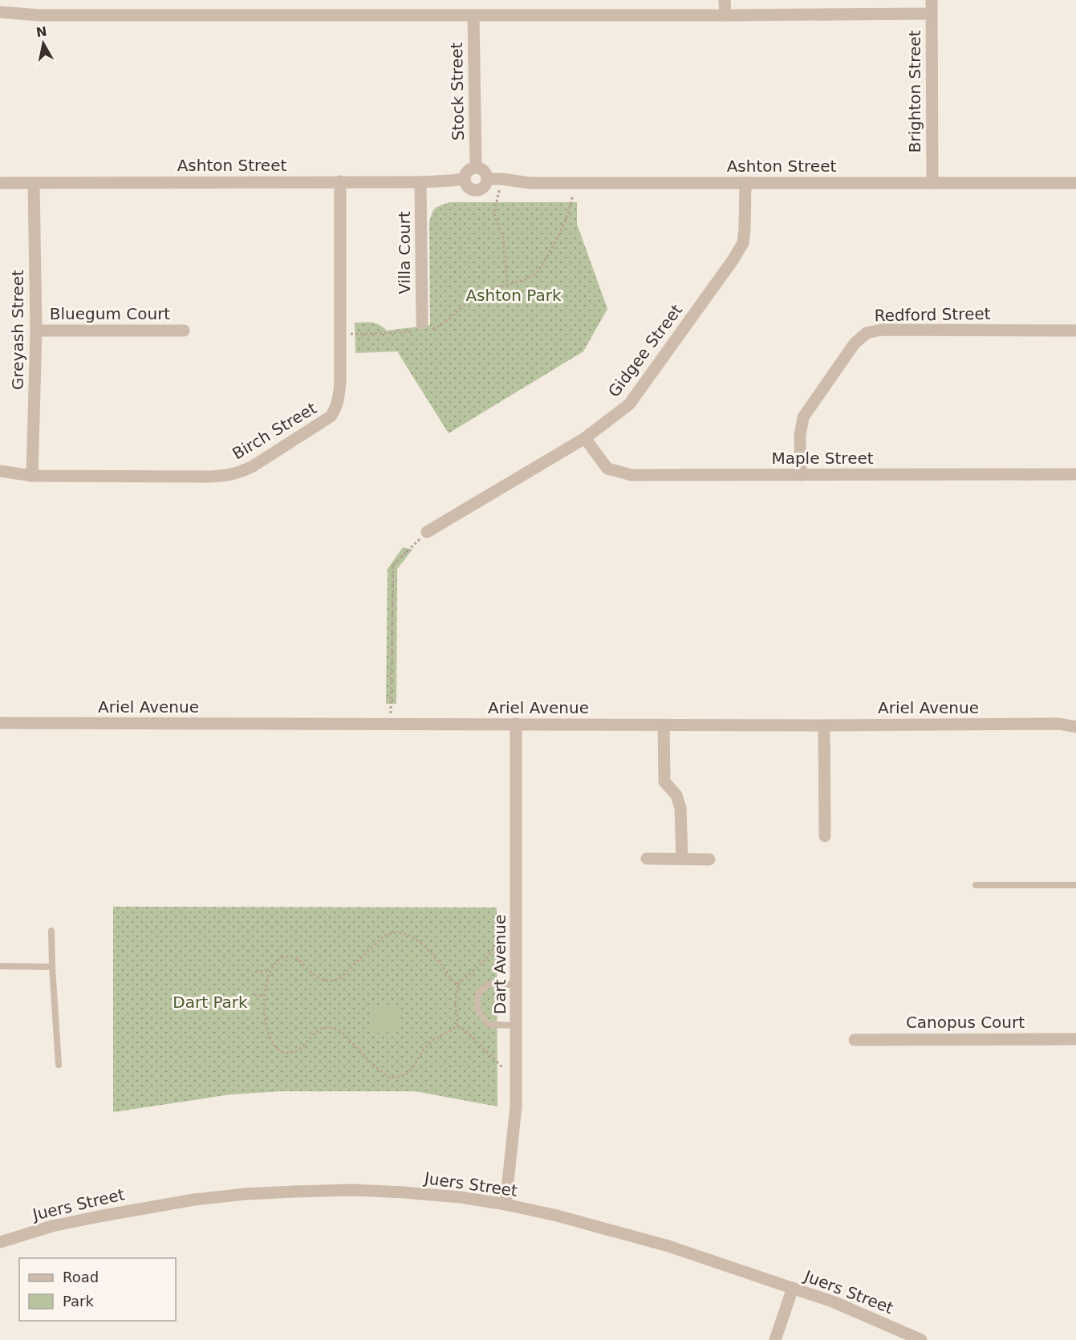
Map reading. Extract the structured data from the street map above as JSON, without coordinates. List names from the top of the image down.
{
  "streets": {
    "street": [
      "Stock Street",
      "Brighton Street",
      "Ashton Street",
      "Villa Court",
      "Bluegum Court",
      "Redford Street",
      "Greyash Street",
      "Gidgee Street",
      "Birch Street",
      "Maple Street",
      "Ariel Avenue",
      "Dart Avenue",
      "Canopus Court",
      "Juers Street"
    ]
  },
  "crossings": [
    ["Stock Street", "Ashton Street"],
    ["Brighton Street", "Ashton Street"],
    ["Ashton Street", "Villa Court"],
    ["Ashton Street", "Greyash Street"],
    ["Ashton Street", "Gidgee Street"],
    ["Ashton Street", "Birch Street"],
    ["Bluegum Court", "Greyash Street"],
    ["Redford Street", "Maple Street"],
    ["Greyash Street", "Birch Street"],
    ["Gidgee Street", "Maple Street"],
    ["Ariel Avenue", "Dart Avenue"],
    ["Dart Avenue", "Juers Street"]
  ],
  "parks": ["Ashton Park", "Dart Park"],
  "legend": ["Road", "Park"],
  "north": "top"
}
